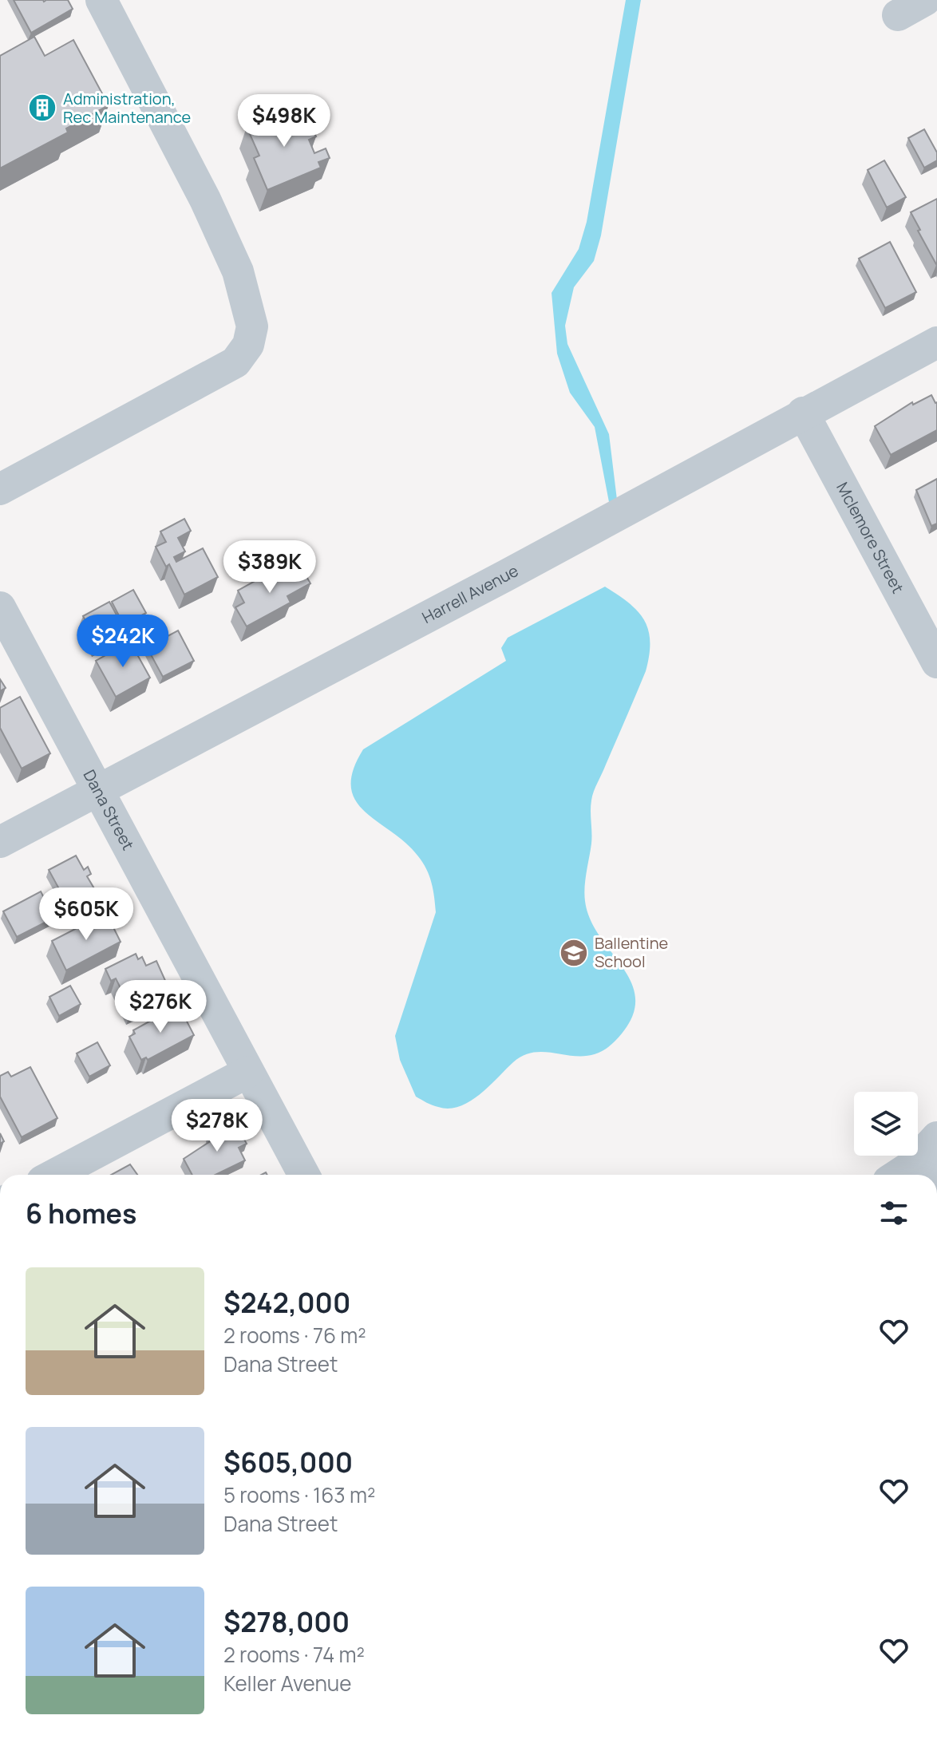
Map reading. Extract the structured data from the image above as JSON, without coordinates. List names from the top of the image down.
{
  "streets": {
    "street": ["Mclemore Street", "Harrell Avenue", "Dana Street"]
  },
  "crossings": [
    ["Mclemore Street", "Harrell Avenue"],
    ["Harrell Avenue", "Dana Street"]
  ],
  "places": {
    "building": ["Administration, Rec Maintenance"],
    "school or university": ["Ballentine School"]
  },
  "page": {
    "price": [
      "$498K",
      "$389K",
      "$242K",
      "$605K",
      "$276K",
      "$278K"
    ],
    "heading": "6 homes",
    "list": [
      {
        "name": "$242,000",
        "note": "2 rooms · 76 m² · Dana Street"
      },
      {
        "name": "$605,000",
        "note": "5 rooms · 163 m² · Dana Street"
      },
      {
        "name": "$278,000",
        "note": "2 rooms · 74 m² · Keller Avenue"
      }
    ]
  }
}
